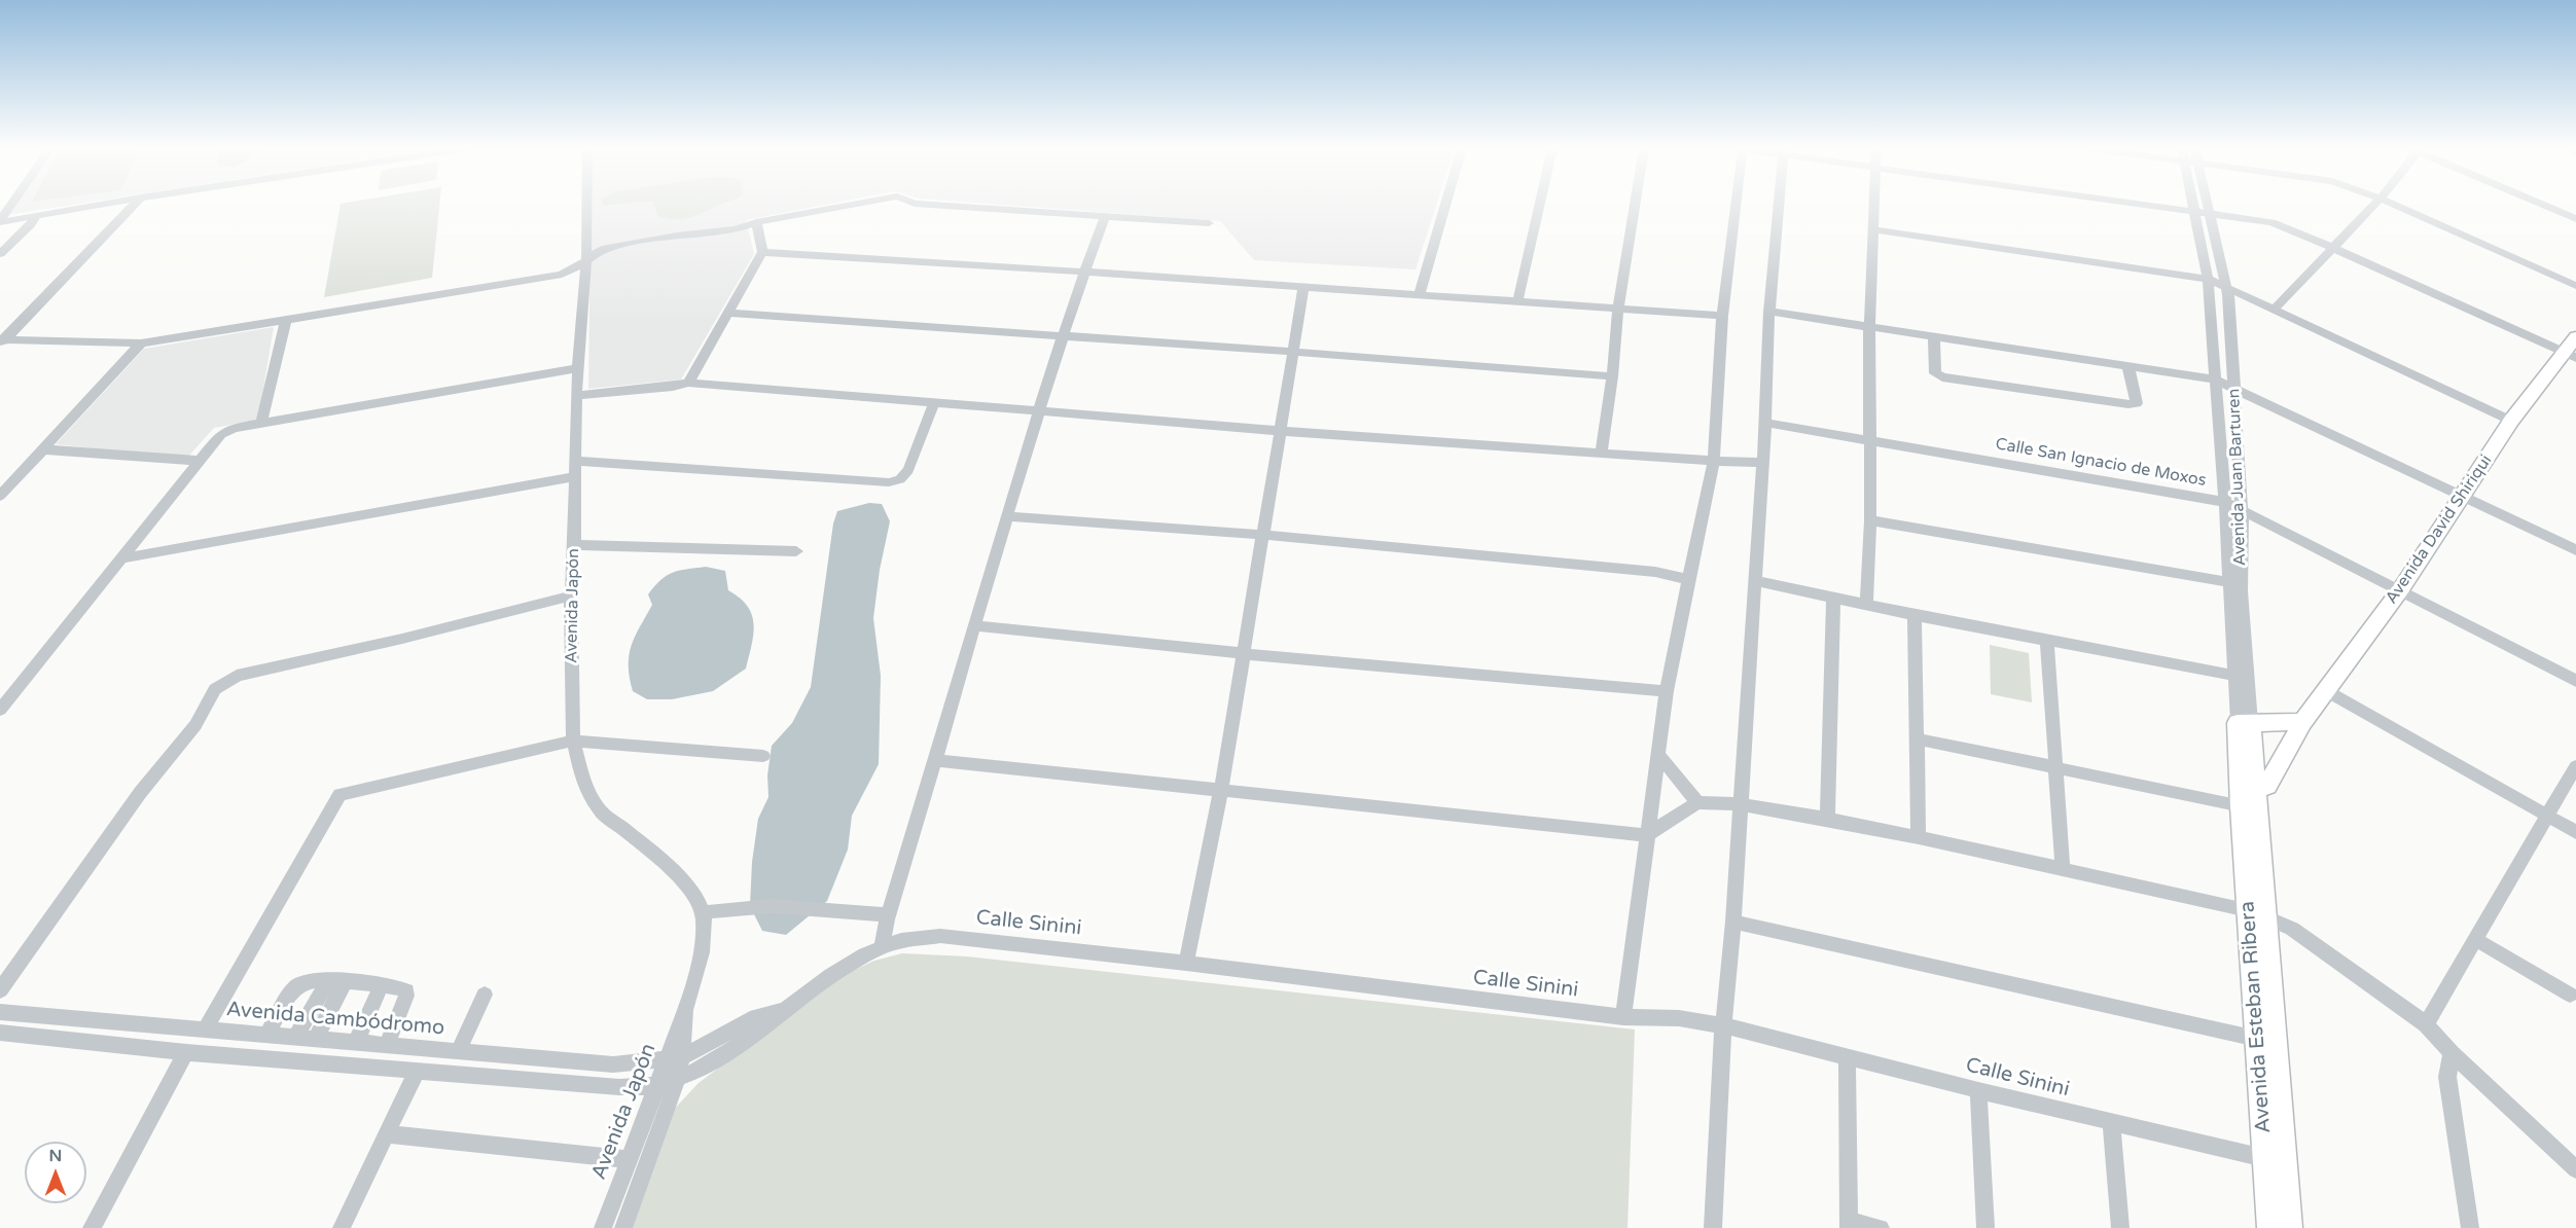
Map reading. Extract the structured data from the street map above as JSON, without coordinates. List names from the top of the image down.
{
  "streets": {
    "main road": ["Avenida Juan Barturen", "Avenida David Shiriqui", "Avenida Esteban Ribera"],
    "street": [
      "Calle San Ignacio de Moxos",
      "Avenida Japón",
      "Calle Sinini",
      "Avenida Cambódromo"
    ]
  },
  "crossings": [
    ["Calle San Ignacio de Moxos", "Avenida Juan Barturen"],
    ["Calle San Ignacio de Moxos", "Avenida David Shiriqui"],
    ["Avenida Juan Barturen", "Avenida David Shiriqui"],
    ["Avenida Juan Barturen", "Avenida Esteban Ribera"],
    ["Avenida David Shiriqui", "Avenida Esteban Ribera"],
    ["Avenida Japón", "Calle Sinini"],
    ["Avenida Japón", "Avenida Cambódromo"],
    ["Calle Sinini", "Avenida Esteban Ribera"],
    ["Calle Sinini", "Avenida Cambódromo"]
  ],
  "north": "top"
}
